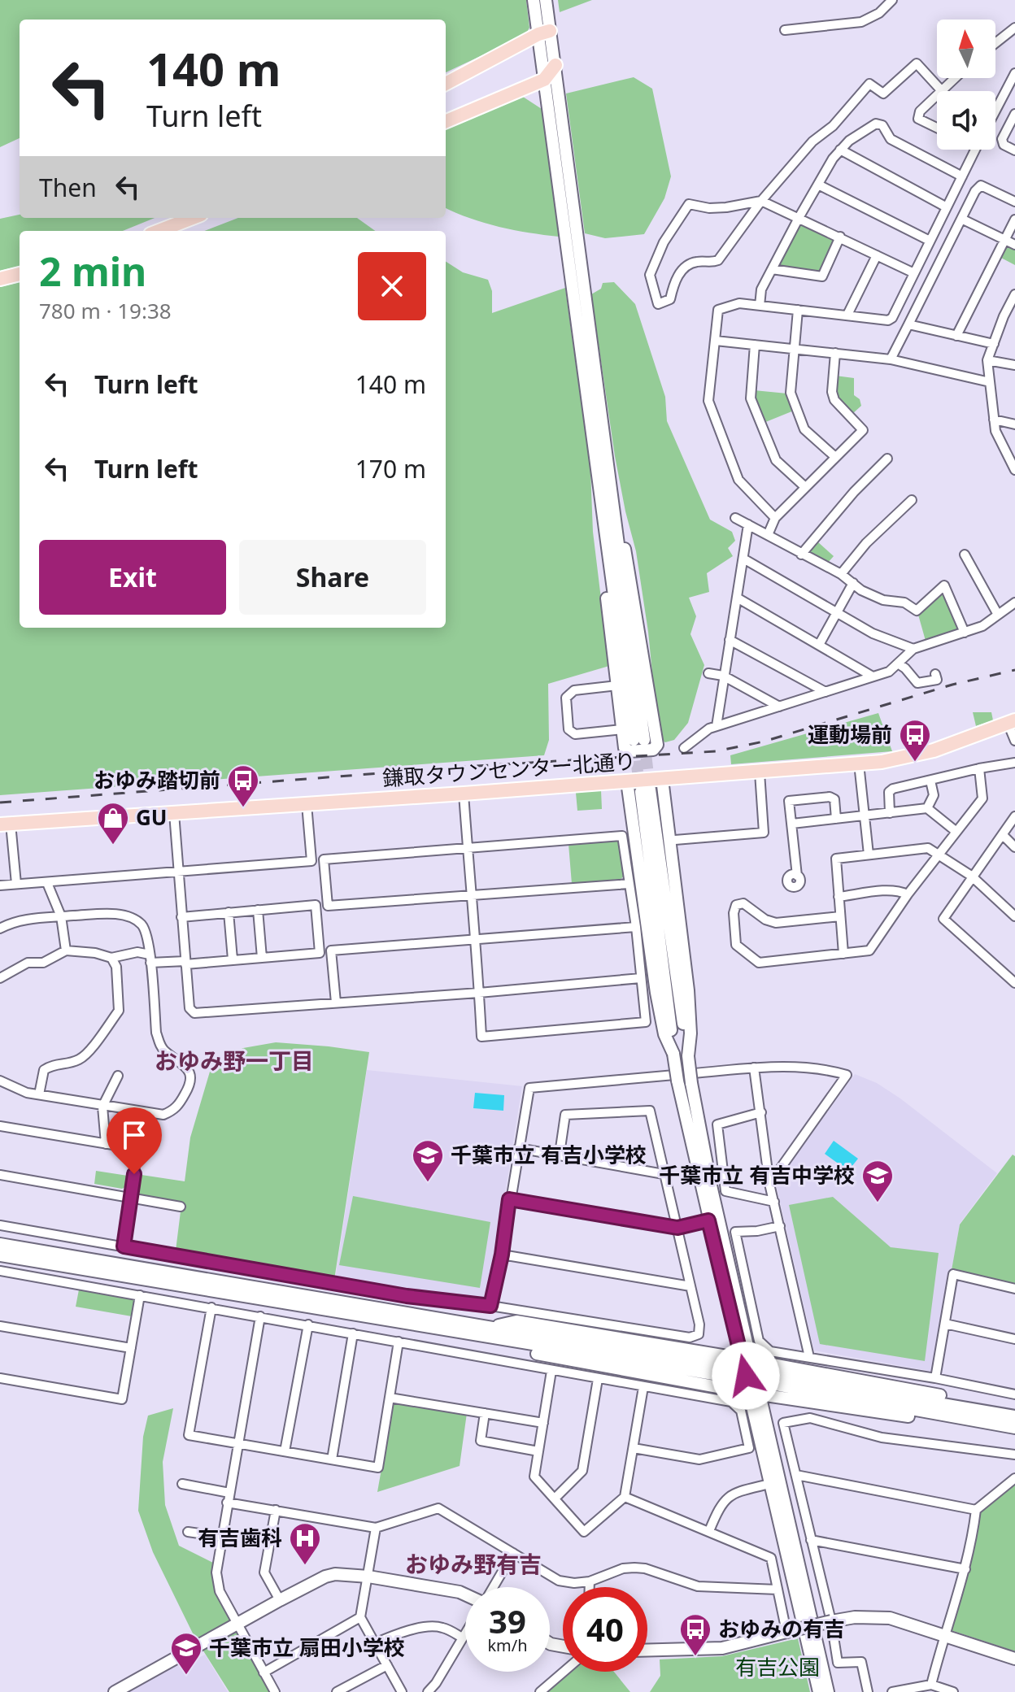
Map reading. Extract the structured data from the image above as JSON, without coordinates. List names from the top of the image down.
{
  "streets": {
    "main road": ["鎌取タウンセンター北通り"]
  },
  "districts": ["おゆみ野一丁目", "おゆみ野有吉"],
  "parks": ["有吉公園"],
  "places": {
    "bus stop": ["運動場前", "おゆみ踏切前", "おゆみの有吉"],
    "shop": ["GU"],
    "school or university": ["千葉市立 有吉小学校", "千葉市立 有吉中学校", "千葉市立 扇田小学校"],
    "hospital": ["有吉歯科"]
  },
  "north": "top",
  "page": {
    "turn": ["140 m", "Turn left"],
    "then": "Then",
    "heading": ["2 min", "780 m · 19:38"],
    "list": [
      {
        "name": "Turn left",
        "value": "140 m"
      },
      {
        "name": "Turn left",
        "value": "170 m"
      }
    ],
    "buttons": ["Exit", "Share"],
    "speed": "39 km/h",
    "limit": "40"
  }
}
